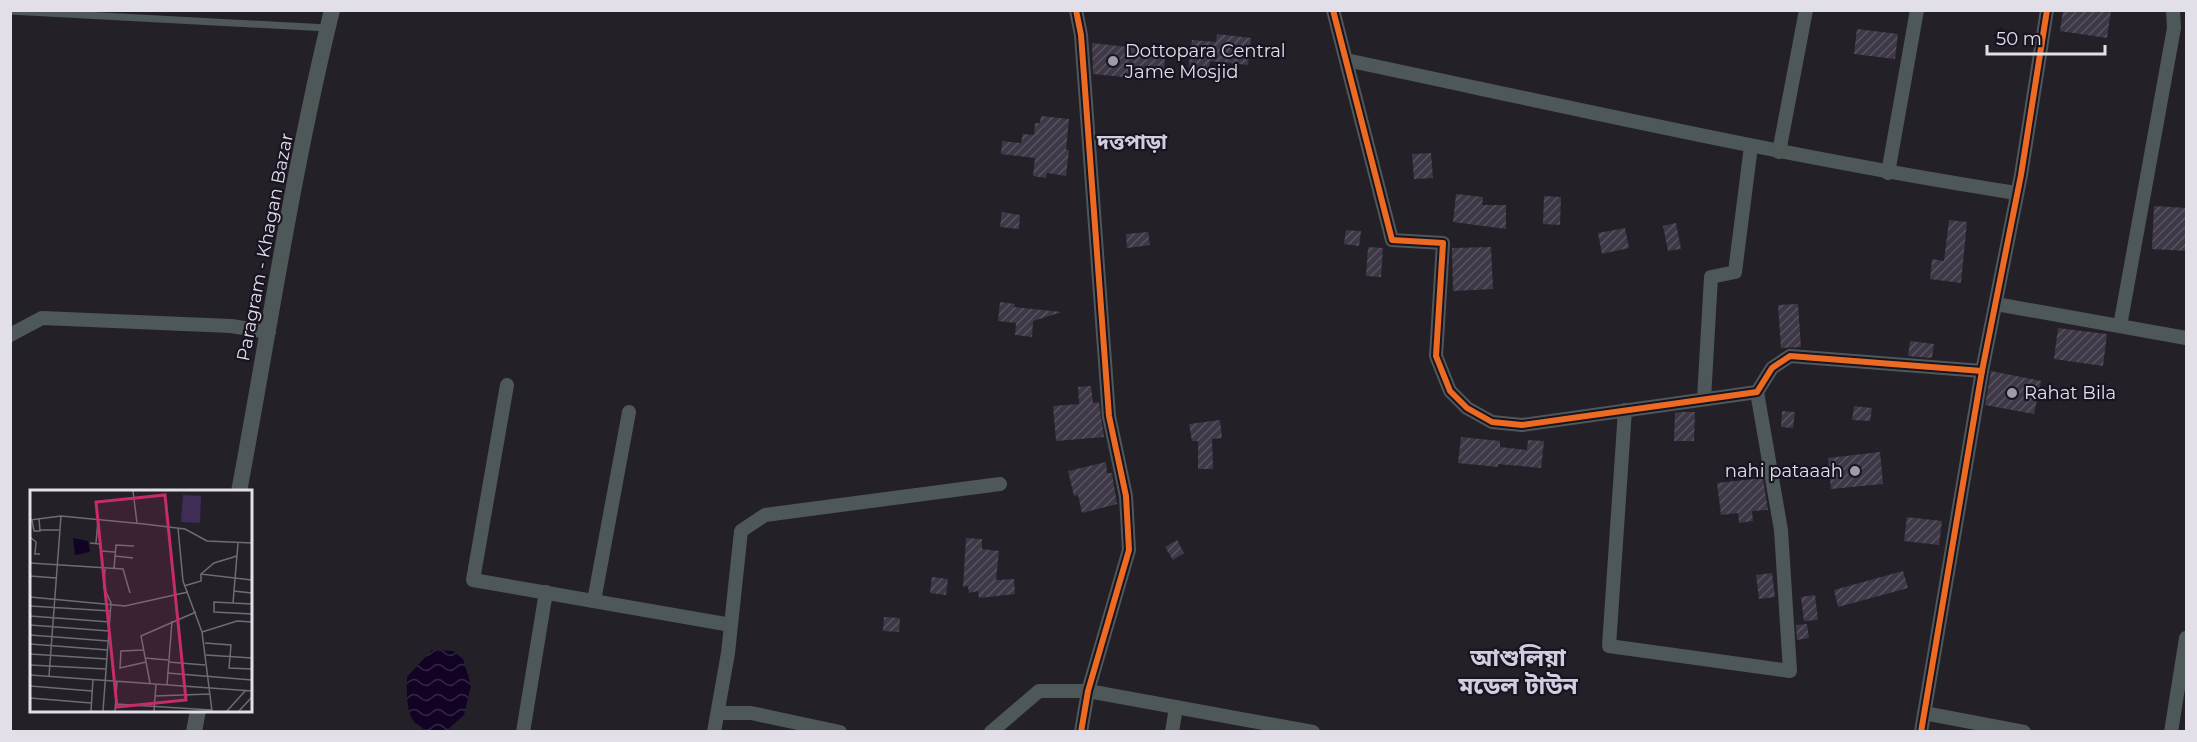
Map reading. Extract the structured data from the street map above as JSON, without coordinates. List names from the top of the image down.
{
  "streets": {
    "street": ["Paragram - Khagan Bazar"]
  },
  "districts": ["দত্তপাড়া", "আশুলিয়া মডেল টাউন"],
  "places": ["Dottopara Central Jame Mosjid", "Rahat Bila", "nahi pataaah"],
  "scale_bar": "50 m"
}
